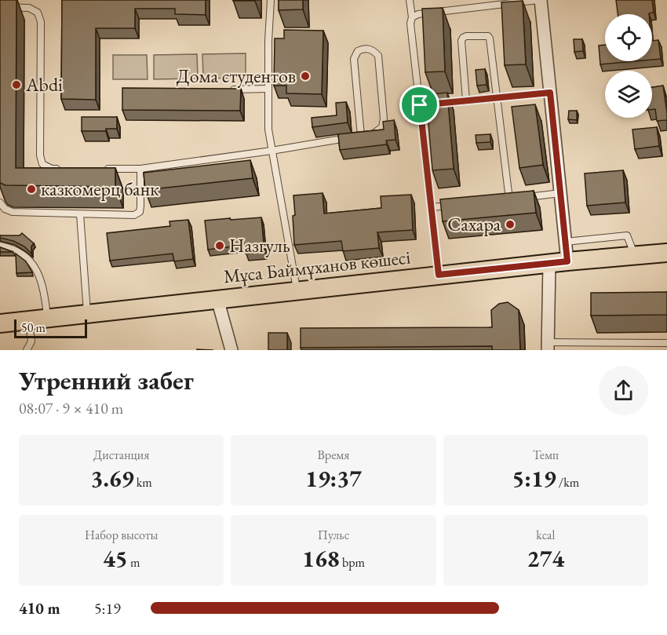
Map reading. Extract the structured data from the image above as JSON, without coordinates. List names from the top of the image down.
{
  "streets": {
    "main road": ["Мұса Баймұханов көшесі"]
  },
  "places": [
    "Дома студентов",
    "Abdi",
    "казкомерц банк",
    "Сахара",
    "Назгуль"
  ],
  "scale_bar": "50 m",
  "page": {
    "scale": "50 m",
    "heading": ["Утренний забег", "08:07 · 9 × 410 m"],
    "stats": [
      ["Дистанция", "3.69 km"],
      ["Время", "19:37"],
      ["Темп", "5:19 /km"],
      ["Набор высоты", "45 m"],
      ["Пульс", "168 bpm"],
      ["kcal", "274"]
    ],
    "list": [
      {
        "name": "410 m",
        "note": "5:19"
      }
    ]
  }
}
